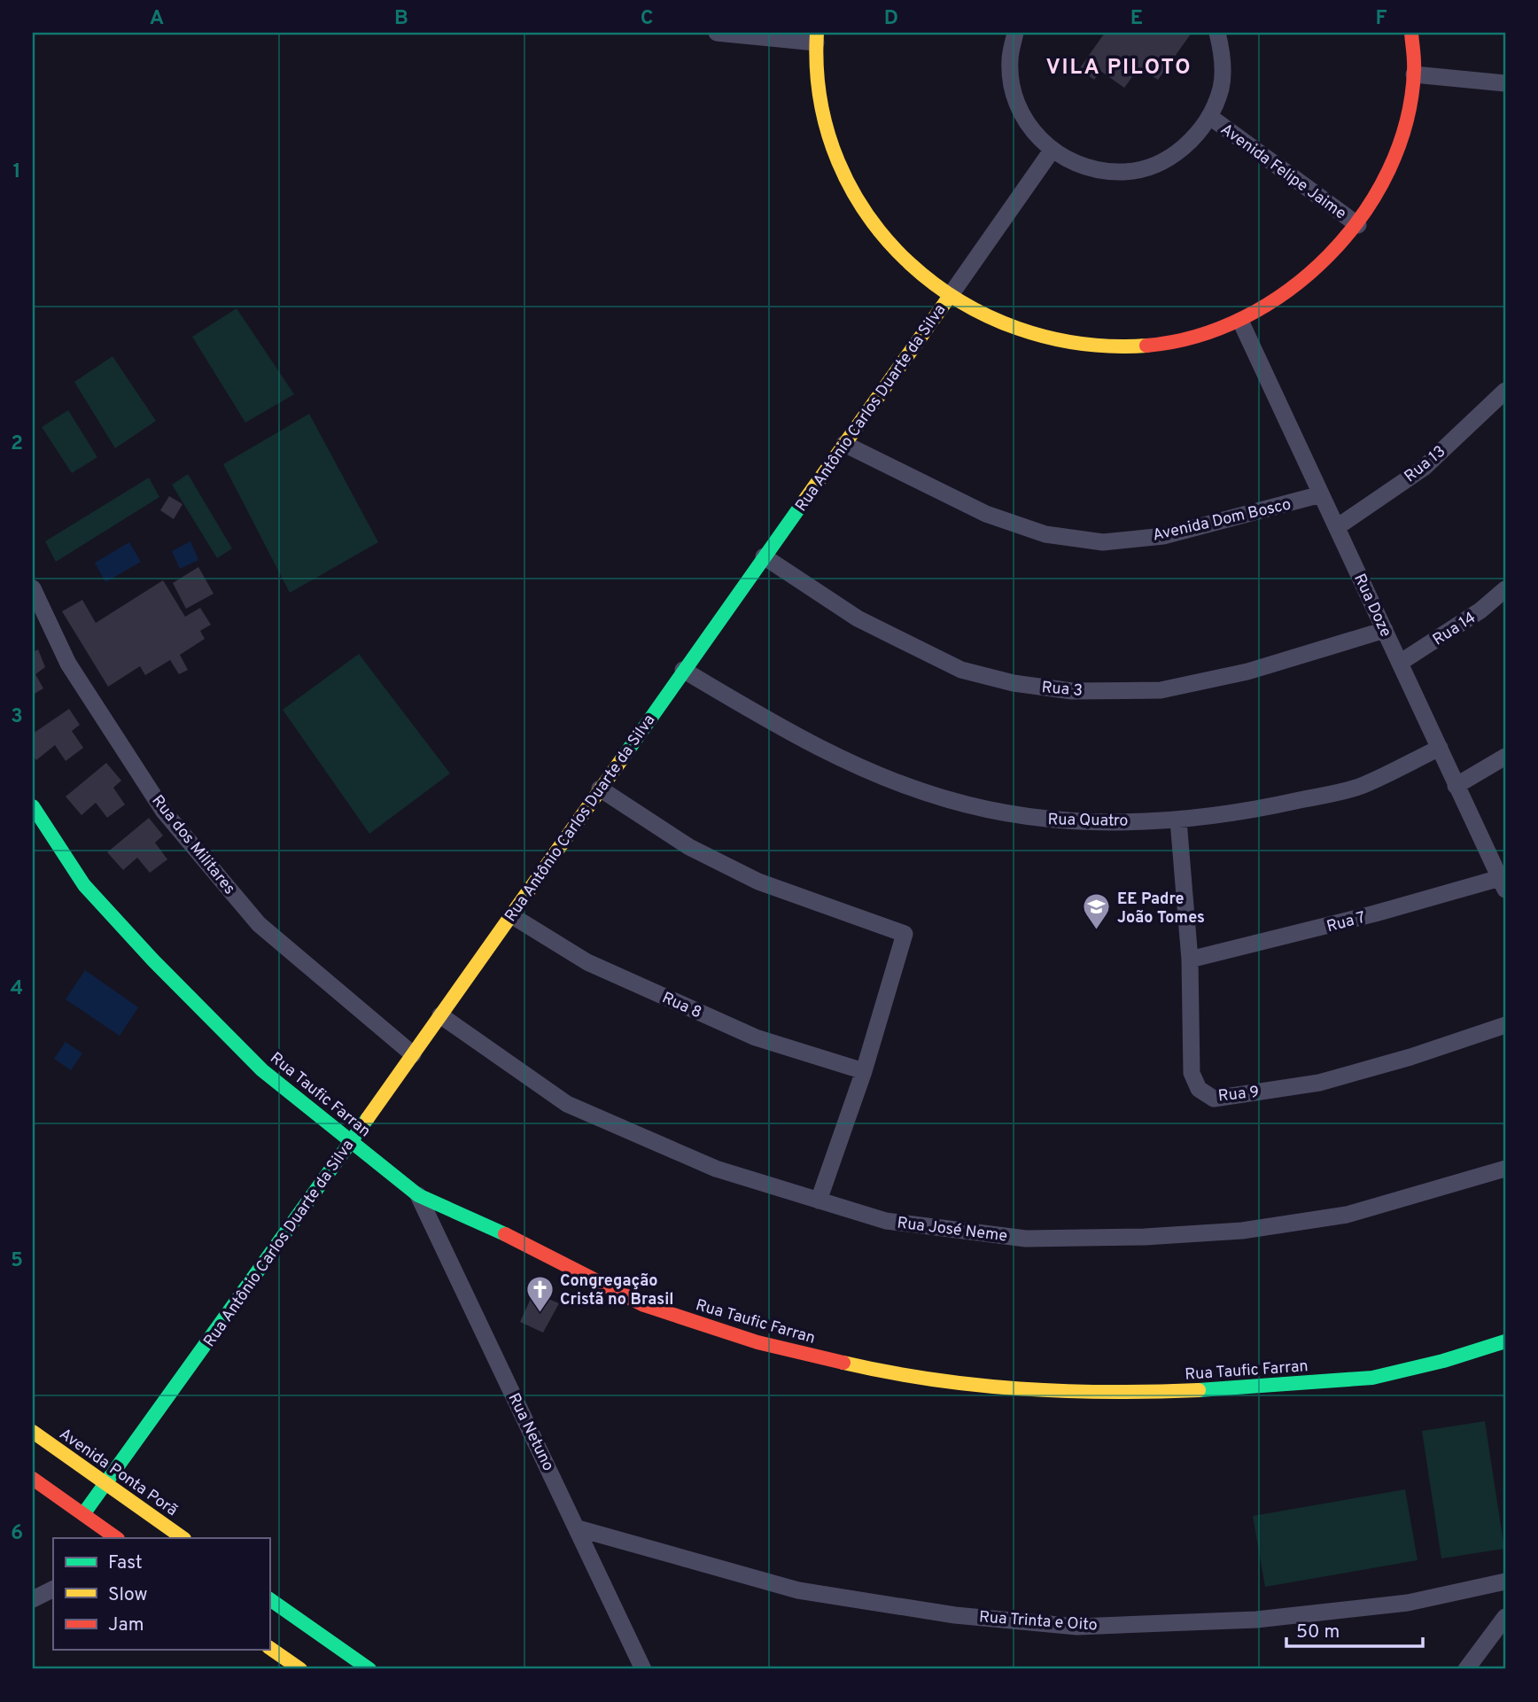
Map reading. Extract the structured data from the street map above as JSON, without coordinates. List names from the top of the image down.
{
  "streets": {
    "street": [
      "Avenida Felipe Jaime",
      "Rua Antônio Carlos Duarte da Silva",
      "Rua 13",
      "Avenida Dom Bosco",
      "Rua Doze",
      "Rua 14",
      "Rua 3",
      "Rua Quatro",
      "Rua dos Militares",
      "Rua 7",
      "Rua 8",
      "Rua 9",
      "Rua Taufic Farran",
      "Rua José Neme",
      "Rua Netuno",
      "Avenida Ponta Porã",
      "Rua Trinta e Oito"
    ]
  },
  "crossings": [
    ["Rua Antônio Carlos Duarte da Silva", "Avenida Dom Bosco"],
    ["Rua Antônio Carlos Duarte da Silva", "Rua 3"],
    ["Rua Antônio Carlos Duarte da Silva", "Rua Quatro"],
    ["Rua Antônio Carlos Duarte da Silva", "Rua dos Militares"],
    ["Rua Antônio Carlos Duarte da Silva", "Rua 8"],
    ["Rua Antônio Carlos Duarte da Silva", "Rua Taufic Farran"],
    ["Rua Antônio Carlos Duarte da Silva", "Rua José Neme"],
    ["Rua Antônio Carlos Duarte da Silva", "Avenida Ponta Porã"],
    ["Rua 13", "Rua Doze"],
    ["Avenida Dom Bosco", "Rua Doze"],
    ["Rua Doze", "Rua 14"],
    ["Rua Doze", "Rua 3"],
    ["Rua Doze", "Rua Quatro"],
    ["Rua Doze", "Rua 7"],
    ["Rua Quatro", "Rua 9"],
    ["Rua 7", "Rua 9"],
    ["Rua Taufic Farran", "Rua Netuno"],
    ["Rua Netuno", "Rua Trinta e Oito"]
  ],
  "districts": ["VILA PILOTO"],
  "places": {
    "school or university": ["EE Padre João Tomes"],
    "church": ["Congregação Cristã no Brasil"]
  },
  "legend": ["Fast", "Slow", "Jam"],
  "scale_bar": "50 m",
  "grid": {
    "columns": [
      "A",
      "B",
      "C",
      "D",
      "E",
      "F"
    ],
    "rows": [
      "1",
      "2",
      "3",
      "4",
      "5",
      "6"
    ]
  }
}
